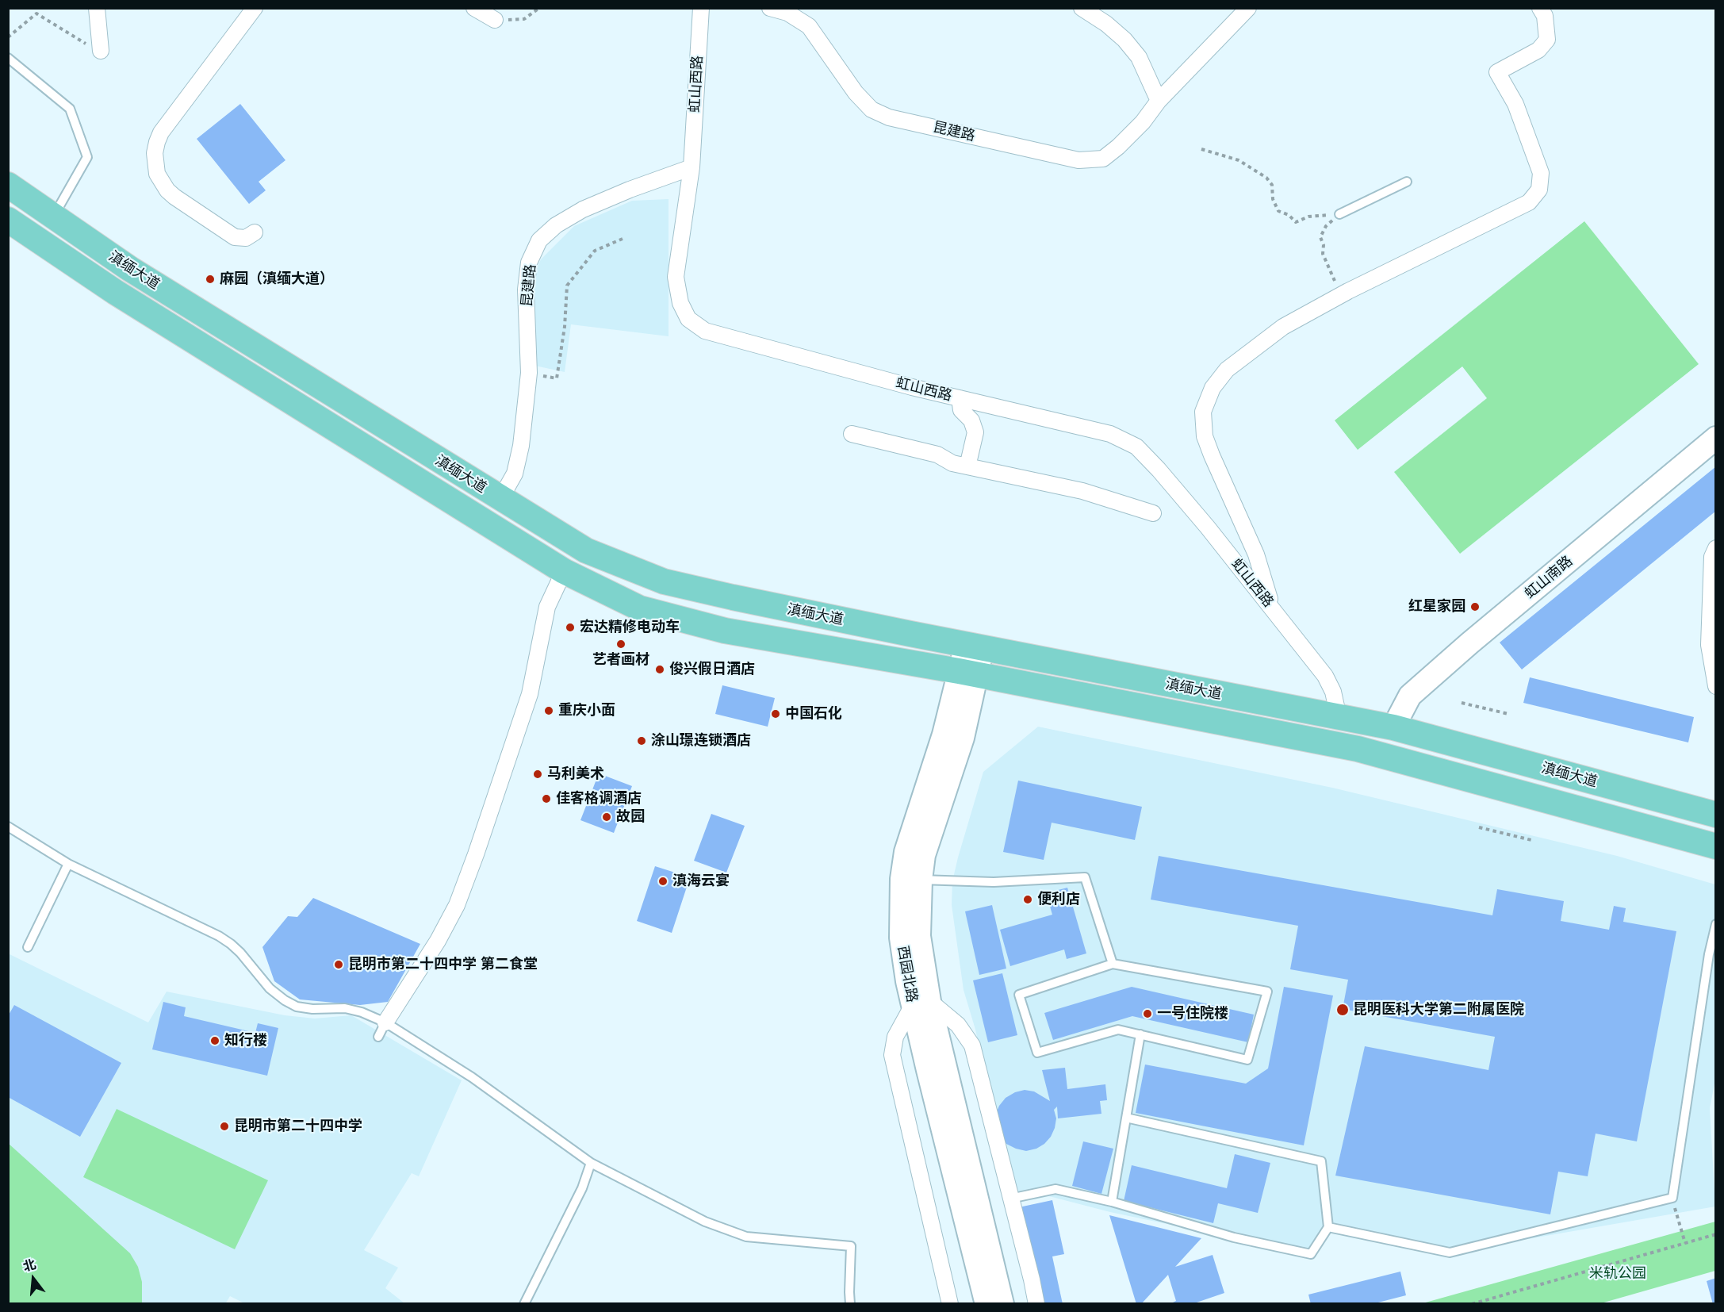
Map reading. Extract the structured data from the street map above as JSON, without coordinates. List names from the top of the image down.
{
  "streets": {
    "main road": ["滇缅大道", "虹山南路", "西园北路"],
    "street": ["虹山西路", "昆建路"]
  },
  "crossings": [
    ["虹山西路", "昆建路"],
    ["虹山西路", "滇缅大道"],
    ["昆建路", "滇缅大道"],
    ["滇缅大道", "虹山南路"],
    ["滇缅大道", "西园北路"]
  ],
  "parks": ["米轨公园"],
  "places": [
    "麻园（滇缅大道）",
    "红星家园",
    "宏达精修电动车",
    "艺者画材",
    "俊兴假日酒店",
    "重庆小面",
    "中国石化",
    "涂山璟连锁酒店",
    "马利美术",
    "佳客格调酒店",
    "故园",
    "滇海云宴",
    "便利店",
    "昆明市第二十四中学 第二食堂",
    "昆明医科大学第二附属医院",
    "一号住院楼",
    "知行楼",
    "昆明市第二十四中学"
  ],
  "north": "top"
}
